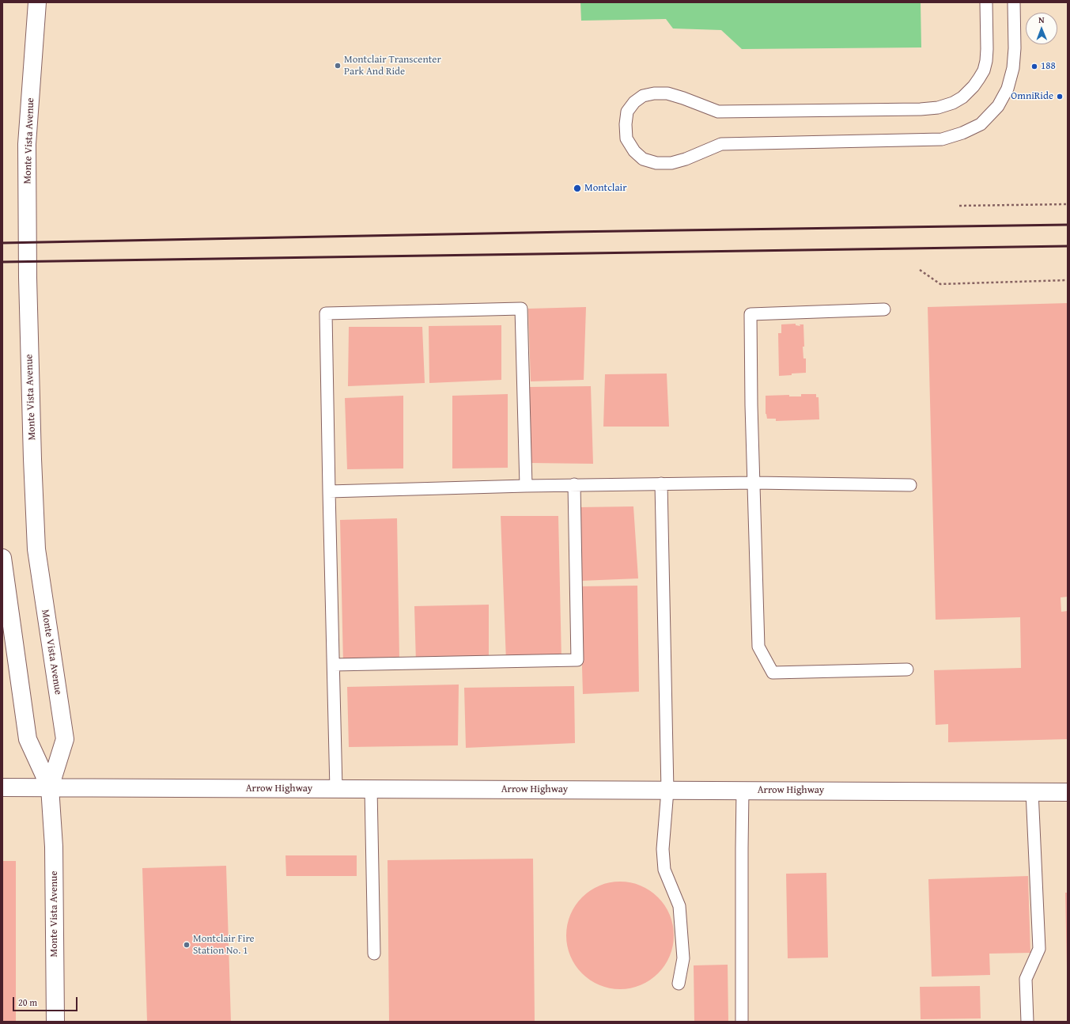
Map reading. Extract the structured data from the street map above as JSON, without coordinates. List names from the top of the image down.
{
  "streets": {
    "main road": ["Monte Vista Avenue", "Arrow Highway"]
  },
  "crossings": [
    ["Monte Vista Avenue", "Arrow Highway"]
  ],
  "places": [
    "Montclair Transcenter Park And Ride",
    "188",
    "OmniRide",
    "Montclair",
    "Montclair Fire Station No. 1"
  ],
  "scale_bar": "20 m",
  "north": "top"
}
